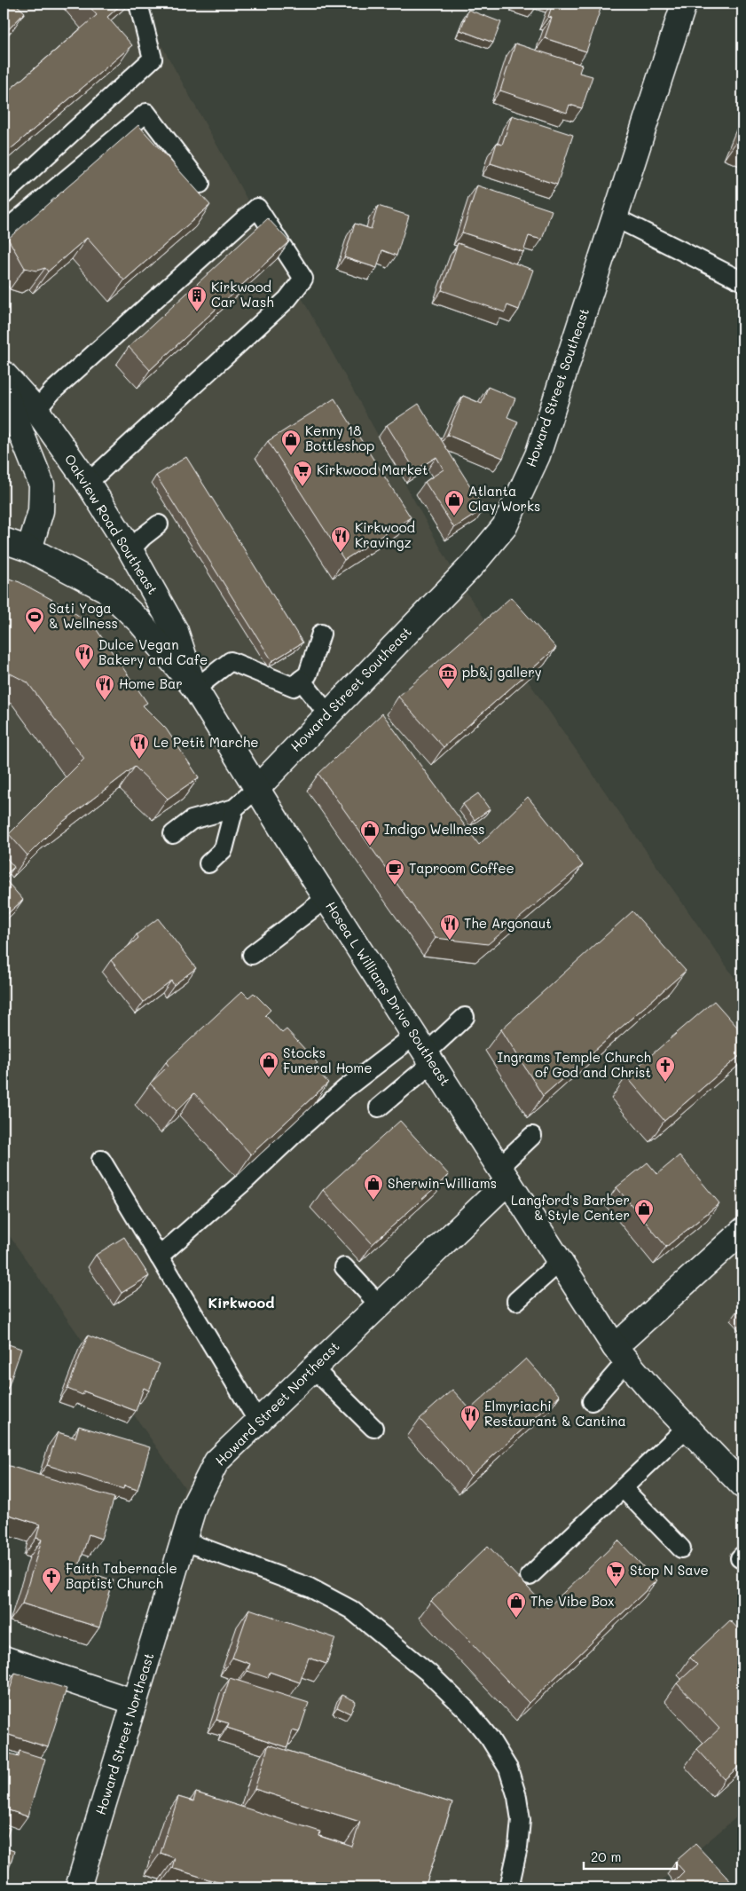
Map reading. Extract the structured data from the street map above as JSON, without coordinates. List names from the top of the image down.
{
  "streets": {
    "street": [
      "Howard Street Southeast",
      "Oakview Road Southeast",
      "Hosea L Williams Drive Southeast",
      "Howard Street Northeast"
    ]
  },
  "crossings": [
    ["Howard Street Southeast", "Hosea L Williams Drive Southeast"],
    ["Oakview Road Southeast", "Hosea L Williams Drive Southeast"],
    ["Hosea L Williams Drive Southeast", "Howard Street Northeast"]
  ],
  "districts": ["Kirkwood"],
  "places": {
    "building": ["Kirkwood Car Wash"],
    "shop": [
      "Kenny 18 Bottleshop",
      "Atlanta Clay Works",
      "Indigo Wellness",
      "Stocks Funeral Home",
      "Sherwin-Williams",
      "Langford's Barber & Style Center",
      "The Vibe Box"
    ],
    "supermarket": ["Kirkwood Market", "Stop N Save"],
    "restaurant": [
      "Kirkwood Kravingz",
      "Dulce Vegan Bakery and Cafe",
      "Home Bar",
      "Le Petit Marche",
      "The Argonaut",
      "Elmyriachi Restaurant & Cantina"
    ],
    "sports": ["Sati Yoga & Wellness"],
    "museum": ["pb&j gallery"],
    "cafe": ["Taproom Coffee"],
    "church": ["Ingrams Temple Church of God and Christ", "Faith Tabernacle Baptist Church"]
  },
  "scale_bar": "20 m"
}
